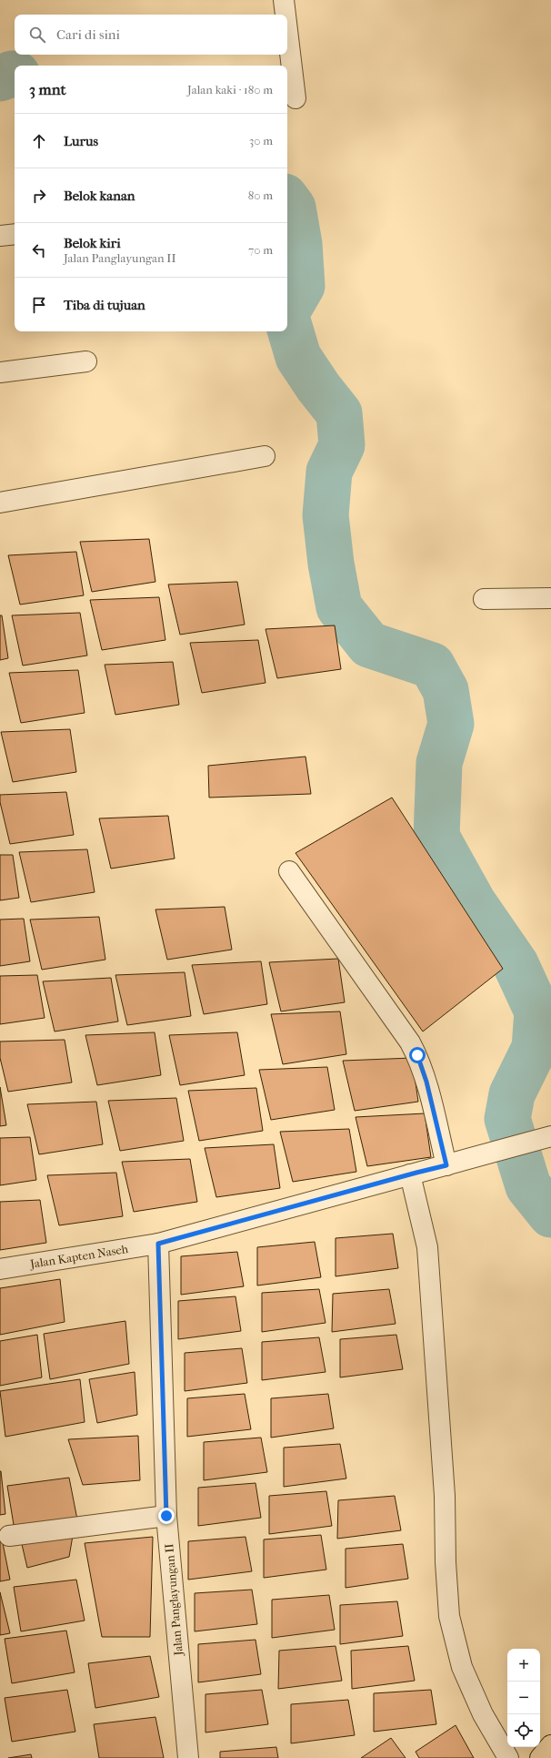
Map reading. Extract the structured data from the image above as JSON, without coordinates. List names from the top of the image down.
{
  "streets": {
    "street": ["Jalan Kapten Naseh", "Jalan Panglayungan II"]
  },
  "crossings": [
    ["Jalan Kapten Naseh", "Jalan Panglayungan II"]
  ],
  "page": {
    "search": "Cari di sini",
    "heading": ["3 mnt", "Jalan kaki · 180 m"],
    "list": [
      ["Lurus", "30 m"],
      ["Belok kanan", "80 m"],
      ["Belok kiri", "Jalan Panglayungan II", "70 m"],
      "Tiba di tujuan"
    ],
    "map_buttons": ["+", "−"]
  }
}
